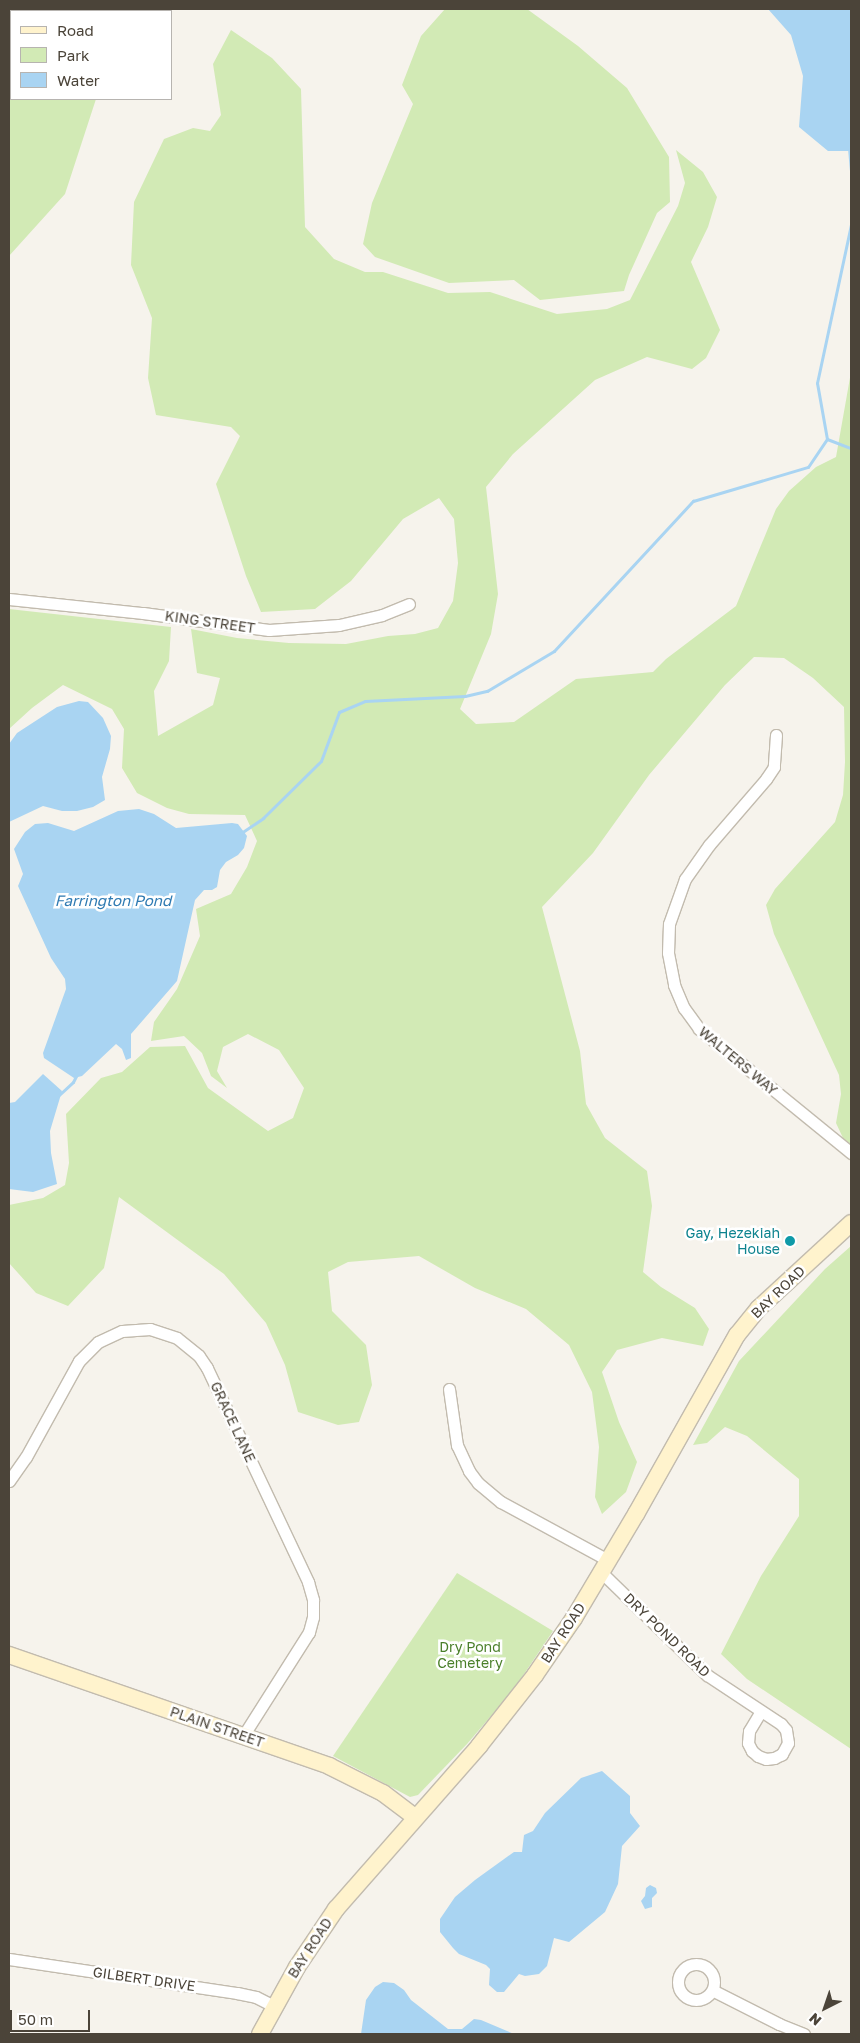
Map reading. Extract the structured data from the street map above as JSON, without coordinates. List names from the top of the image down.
{
  "streets": {
    "main road": ["BAY ROAD", "PLAIN STREET"],
    "street": [
      "KING STREET",
      "WALTERS WAY",
      "GRACE LANE",
      "DRY POND ROAD",
      "GILBERT DRIVE"
    ]
  },
  "crossings": [
    ["BAY ROAD", "DRY POND ROAD"],
    ["BAY ROAD", "PLAIN STREET"],
    ["BAY ROAD", "GILBERT DRIVE"],
    ["GRACE LANE", "PLAIN STREET"]
  ],
  "water": ["Farrington Pond"],
  "parks": ["Dry Pond Cemetery"],
  "places": ["Gay, Hezekiah House"],
  "legend": ["Road", "Park", "Water"],
  "scale_bar": "50 m",
  "north": "bottom left"
}
